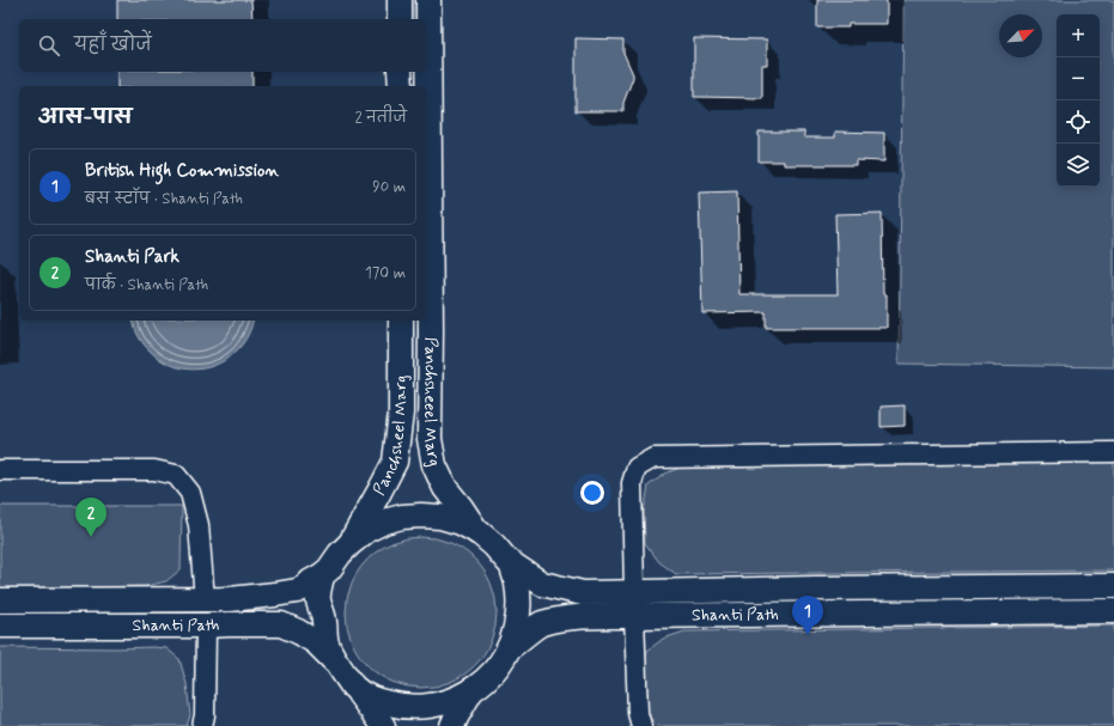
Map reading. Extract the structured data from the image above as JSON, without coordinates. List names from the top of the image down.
{
  "streets": {
    "main road": ["Panchsheeel Marg", "Panchsheel Marg", "Shanti Path"]
  },
  "crossings": [
    ["Panchsheeel Marg", "Shanti Path"],
    ["Panchsheel Marg", "Shanti Path"]
  ],
  "north": "top right",
  "page": {
    "map_buttons": ["+", "−"],
    "search": "यहाँ खोजें",
    "heading": ["आस-पास", "2 नतीजे"],
    "list": [
      {
        "mark": "1",
        "name": "British High Commission",
        "note": "बस स्टॉप · Shanti Path",
        "value": "90 m"
      },
      {
        "mark": "2",
        "name": "Shanti Park",
        "note": "पार्क · Shanti Path",
        "value": "170 m"
      }
    ],
    "pins": ["2", "1"]
  }
}
